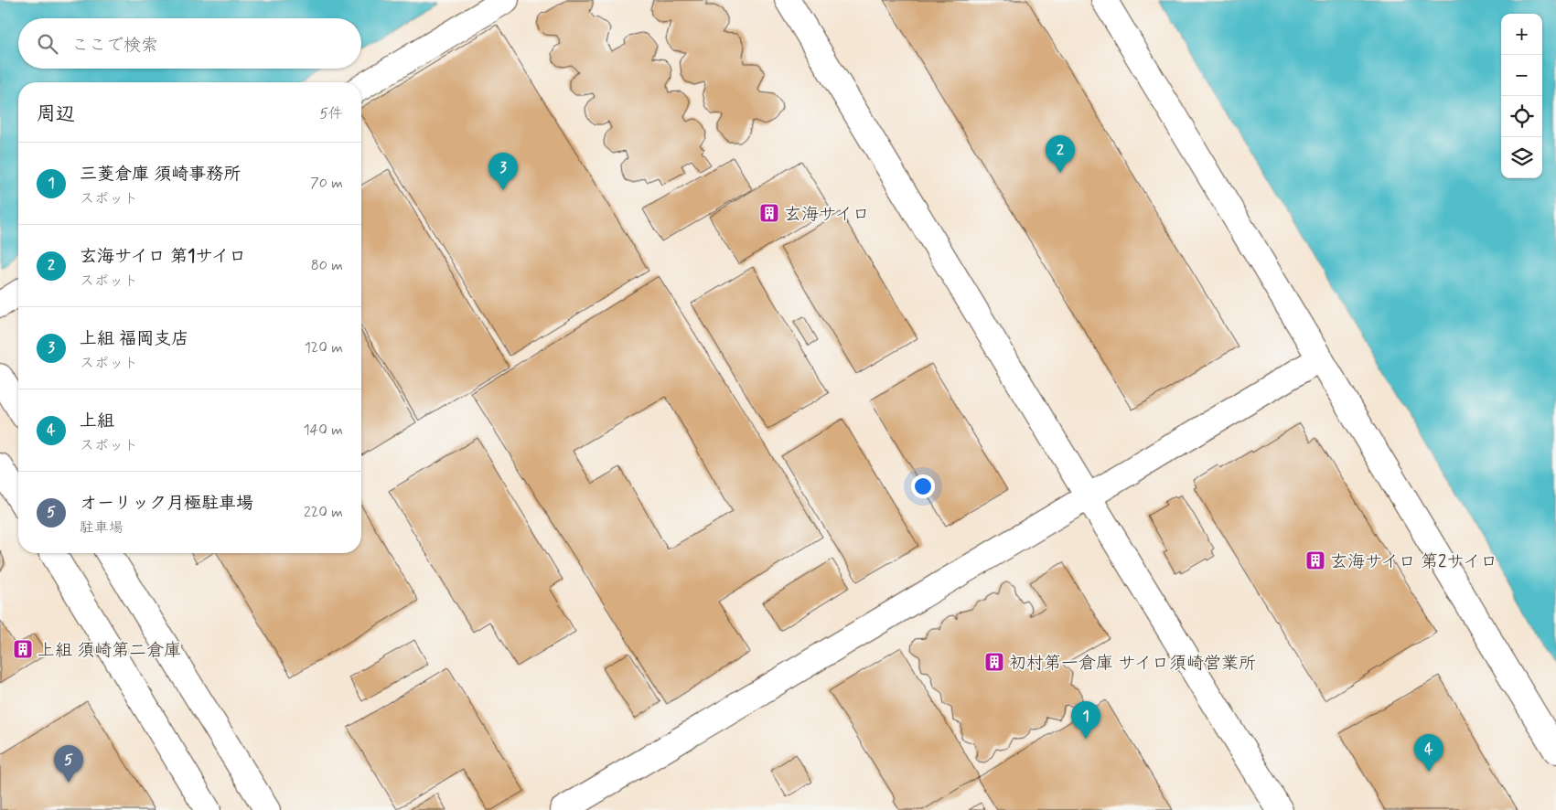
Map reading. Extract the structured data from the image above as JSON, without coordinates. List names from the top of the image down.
{
  "places": {
    "building": [
      "玄海サイロ",
      "玄海サイロ 第2サイロ",
      "上組 須崎第二倉庫",
      "初村第一倉庫 サイロ須崎営業所"
    ]
  },
  "page": {
    "map_buttons": ["+", "−"],
    "search": "ここで検索",
    "heading": ["周辺", "5件"],
    "pins": [
      "2",
      "3",
      "1",
      "4",
      "5"
    ],
    "list": [
      {
        "mark": "1",
        "name": "三菱倉庫 須崎事務所",
        "note": "スポット",
        "value": "70 m"
      },
      {
        "mark": "2",
        "name": "玄海サイロ 第1サイロ",
        "note": "スポット",
        "value": "80 m"
      },
      {
        "mark": "3",
        "name": "上組 福岡支店",
        "note": "スポット",
        "value": "120 m"
      },
      {
        "mark": "4",
        "name": "上組",
        "note": "スポット",
        "value": "140 m"
      },
      {
        "mark": "5",
        "name": "オーリック月極駐車場",
        "note": "駐車場",
        "value": "220 m"
      }
    ]
  }
}
